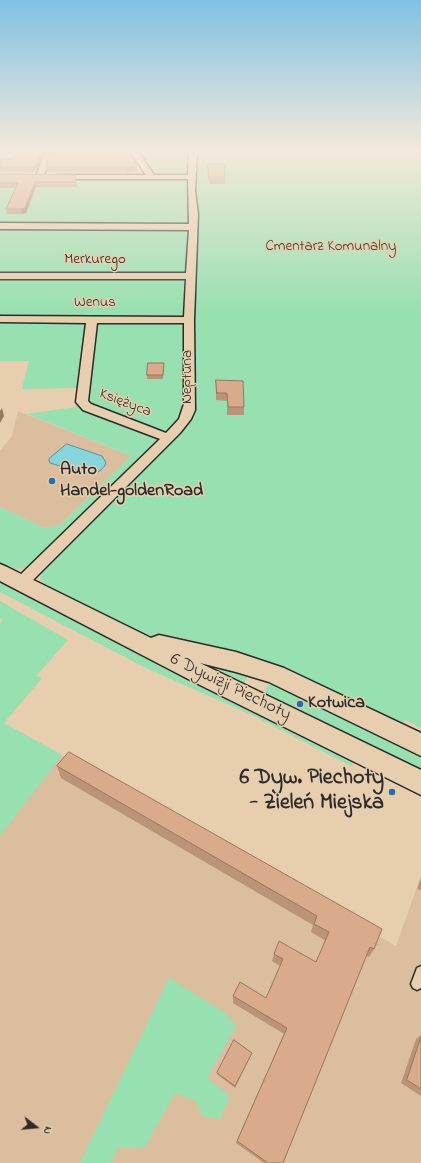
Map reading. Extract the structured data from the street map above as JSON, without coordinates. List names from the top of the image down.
{
  "streets": {
    "street": [
      "Merkurego",
      "Wenus",
      "Neptuna",
      "Księżyca",
      "6 Dywizji Piechoty"
    ]
  },
  "crossings": [
    ["Merkurego", "Neptuna"],
    ["Wenus", "Neptuna"],
    ["Wenus", "Księżyca"],
    ["Neptuna", "Księżyca"],
    ["Neptuna", "6 Dywizji Piechoty"]
  ],
  "parks": ["Cmentarz Komunalny"],
  "places": ["Auto Handel-goldenRoad", "Kotwica", "6 Dyw. Piechoty - Zieleń Miejska"],
  "north": "right"
}
